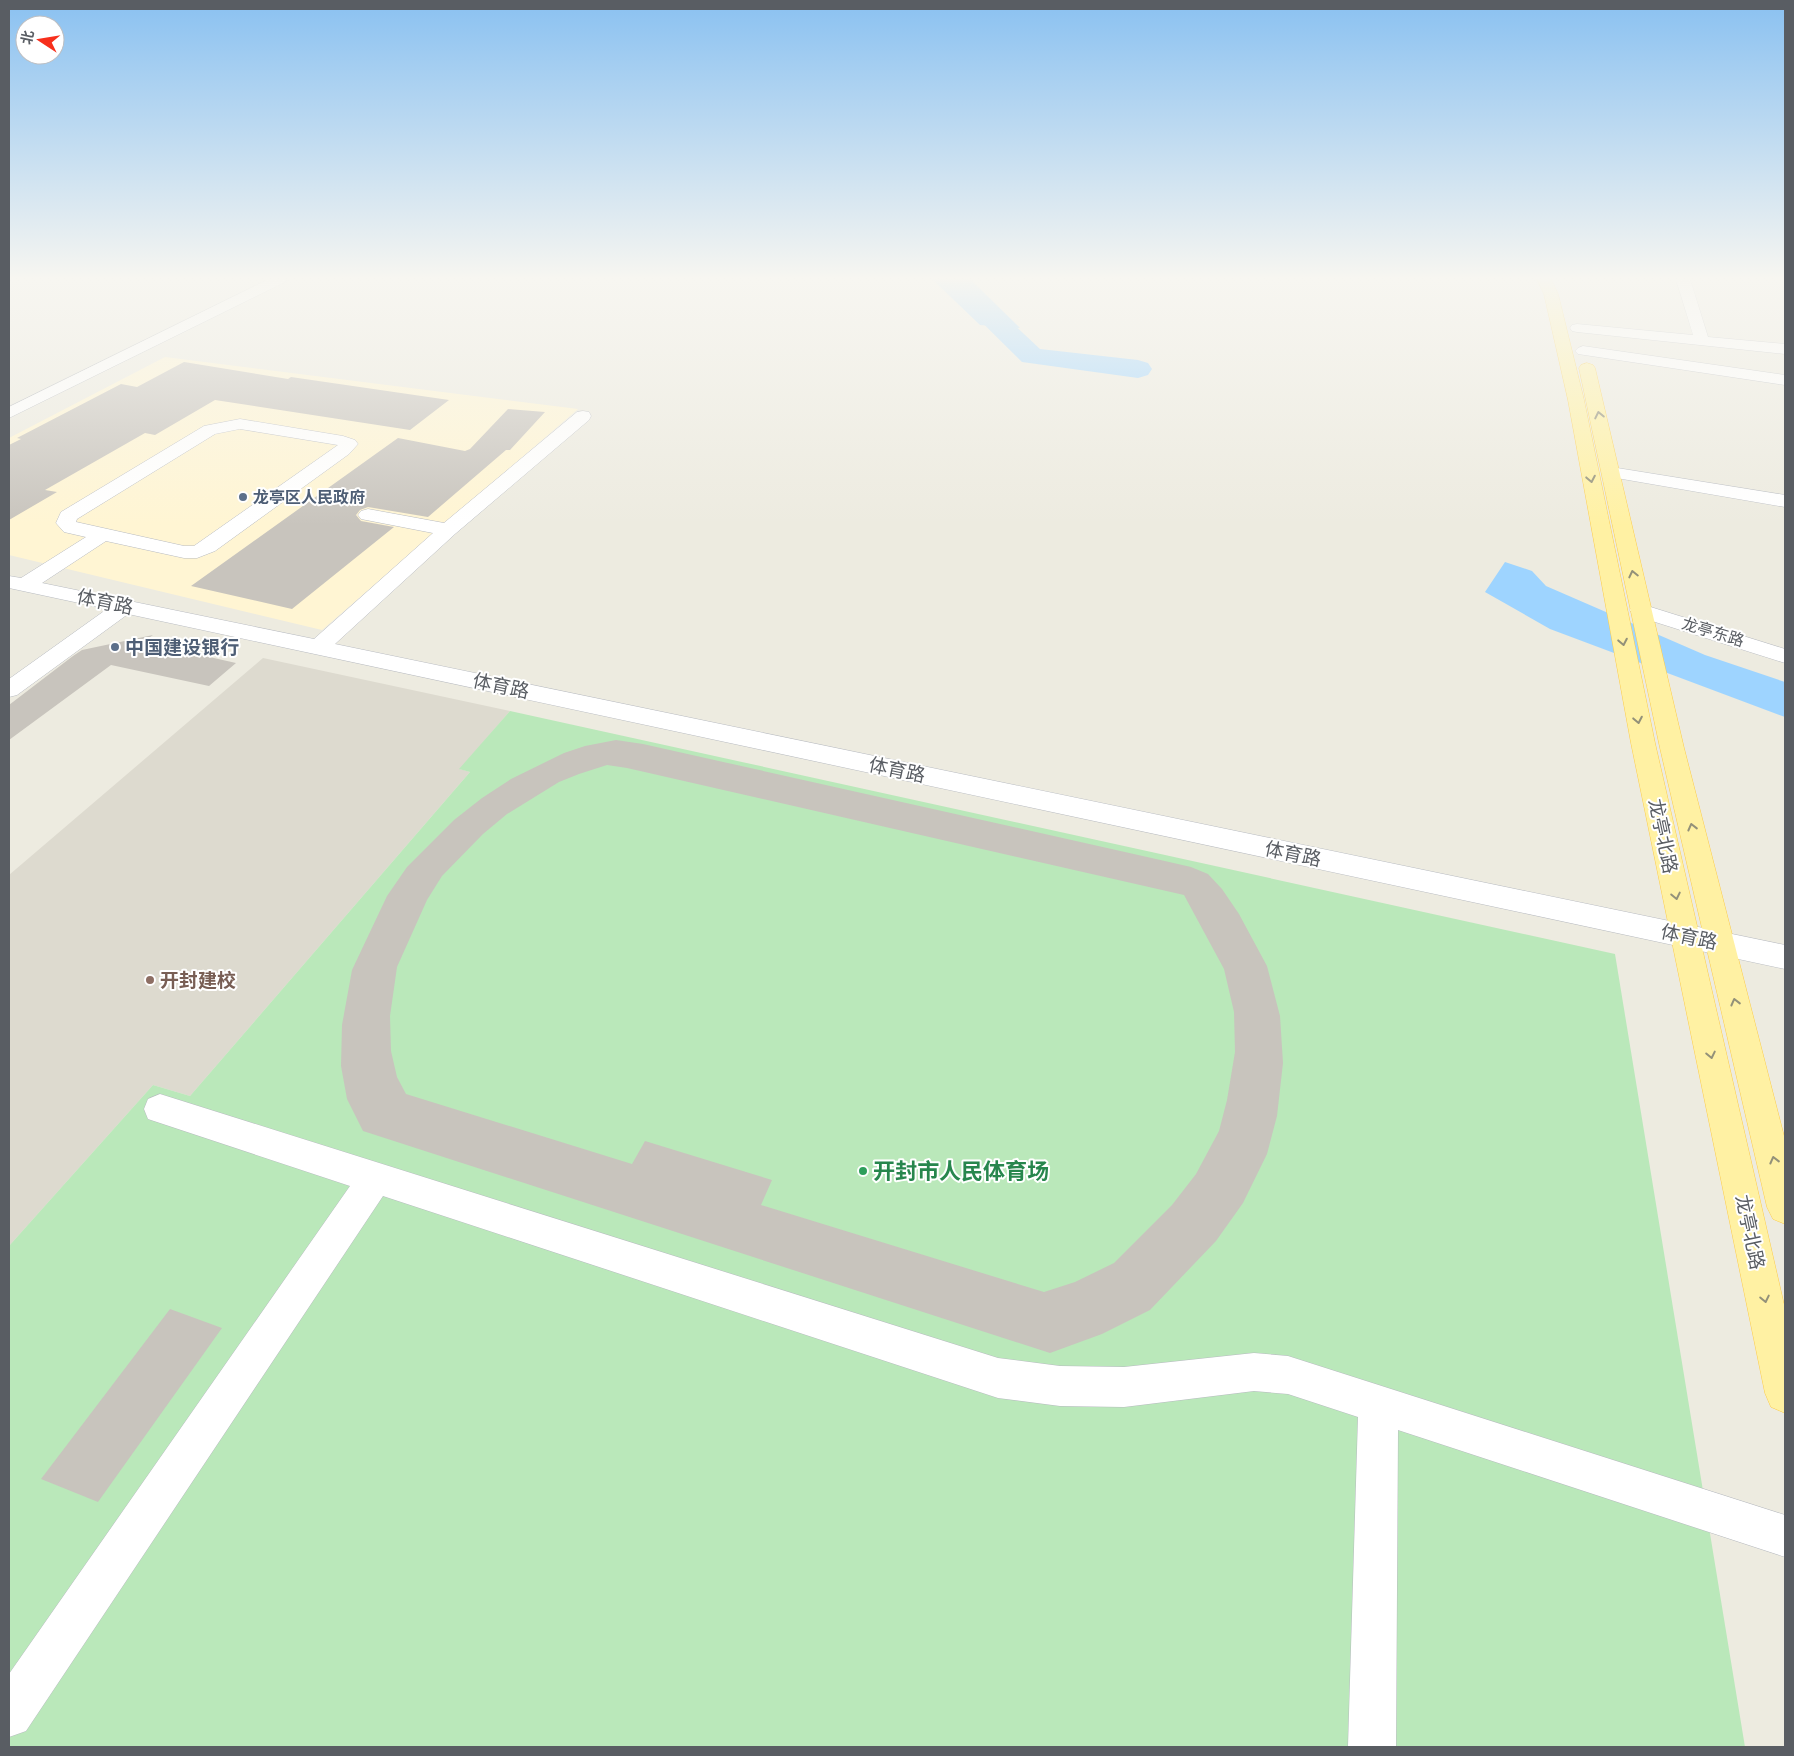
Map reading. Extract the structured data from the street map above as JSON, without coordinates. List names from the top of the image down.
{
  "streets": {
    "main road": ["龙亭北路"],
    "street": ["体育路", "龙亭东路"]
  },
  "crossings": [
    ["体育路", "龙亭北路"],
    ["龙亭东路", "龙亭北路"]
  ],
  "places": [
    "龙亭区人民政府",
    "中国建设银行",
    "开封建校",
    "开封市人民体育场"
  ],
  "north": "left"
}
